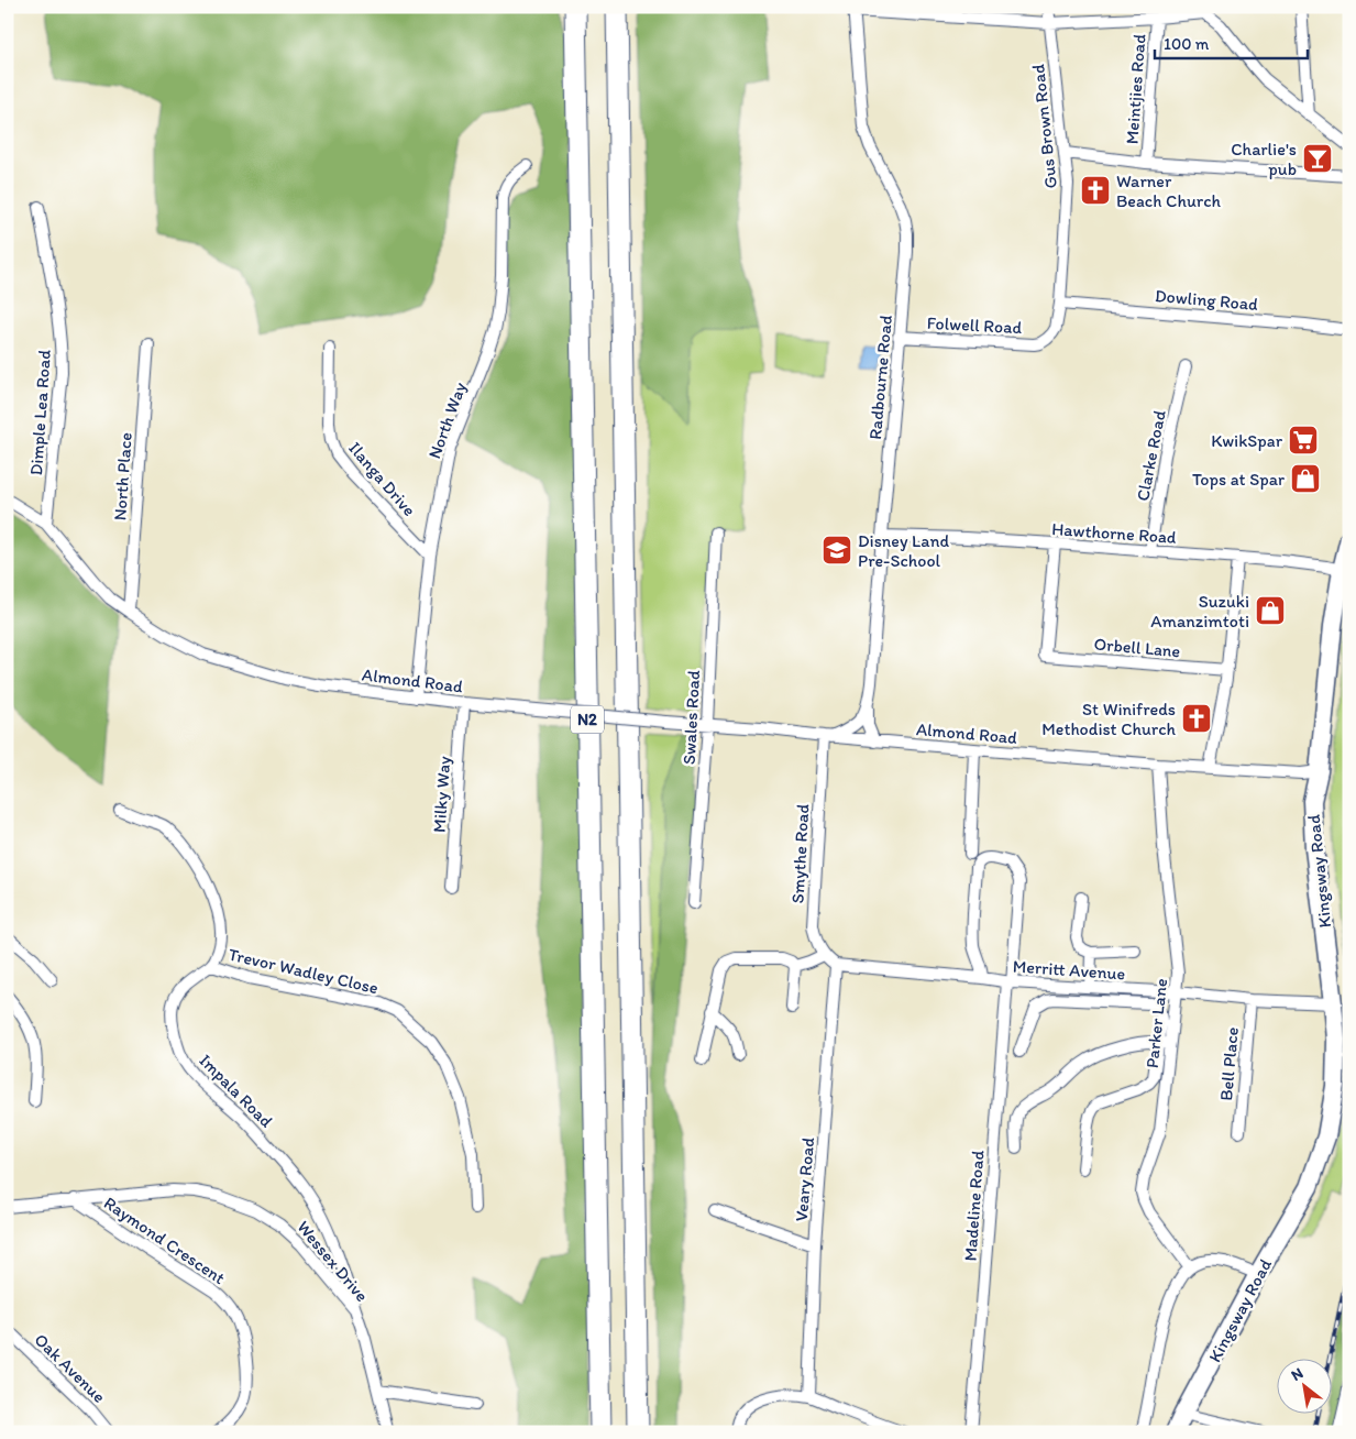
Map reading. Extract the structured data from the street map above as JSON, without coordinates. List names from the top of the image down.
{
  "streets": {
    "highway": ["N2"],
    "main road": ["Kingsway Road"],
    "street": [
      "Meintjies Road",
      "Gus Brown Road",
      "Dowling Road",
      "Folwell Road",
      "Radbourne Road",
      "Dimple Lea Road",
      "North Way",
      "Clarke Road",
      "North Place",
      "Ilanga Drive",
      "Hawthorne Road",
      "Orbell Lane",
      "Almond Road",
      "Swales Road",
      "Milky Way",
      "Smythe Road",
      "Merritt Avenue",
      "Trevor Wadley Close",
      "Parker Lane",
      "Bell Place",
      "Impala Road",
      "Veary Road",
      "Madeline Road",
      "Raymond Crescent",
      "Wessex Drive",
      "Oak Avenue"
    ]
  },
  "crossings": [
    ["Gus Brown Road", "Dowling Road"],
    ["Gus Brown Road", "Folwell Road"],
    ["Folwell Road", "Radbourne Road"],
    ["Radbourne Road", "Hawthorne Road"],
    ["Radbourne Road", "Almond Road"],
    ["Radbourne Road", "Smythe Road"],
    ["Dimple Lea Road", "Almond Road"],
    ["North Way", "Ilanga Drive"],
    ["North Way", "Almond Road"],
    ["Clarke Road", "Hawthorne Road"],
    ["North Place", "Almond Road"],
    ["Hawthorne Road", "Orbell Lane"],
    ["Hawthorne Road", "Kingsway Road"],
    ["Almond Road", "Swales Road"],
    ["Almond Road", "Milky Way"],
    ["Almond Road", "Smythe Road"],
    ["Almond Road", "Kingsway Road"],
    ["Almond Road", "Parker Lane"],
    ["Smythe Road", "Merritt Avenue"],
    ["Smythe Road", "Veary Road"],
    ["Kingsway Road", "Merritt Avenue"],
    ["Merritt Avenue", "Parker Lane"],
    ["Merritt Avenue", "Bell Place"],
    ["Merritt Avenue", "Veary Road"],
    ["Merritt Avenue", "Madeline Road"],
    ["Trevor Wadley Close", "Impala Road"],
    ["Impala Road", "Wessex Drive"],
    ["Raymond Crescent", "Wessex Drive"]
  ],
  "places": {
    "bar": ["Charlie's pub"],
    "church": ["Warner Beach Church", "St Winifreds Methodist Church"],
    "supermarket": ["KwikSpar"],
    "shop": ["Tops at Spar", "Suzuki Amanzimtoti"],
    "school or university": ["Disney Land Pre-School"]
  },
  "scale_bar": "100 m",
  "north": "top left"
}
